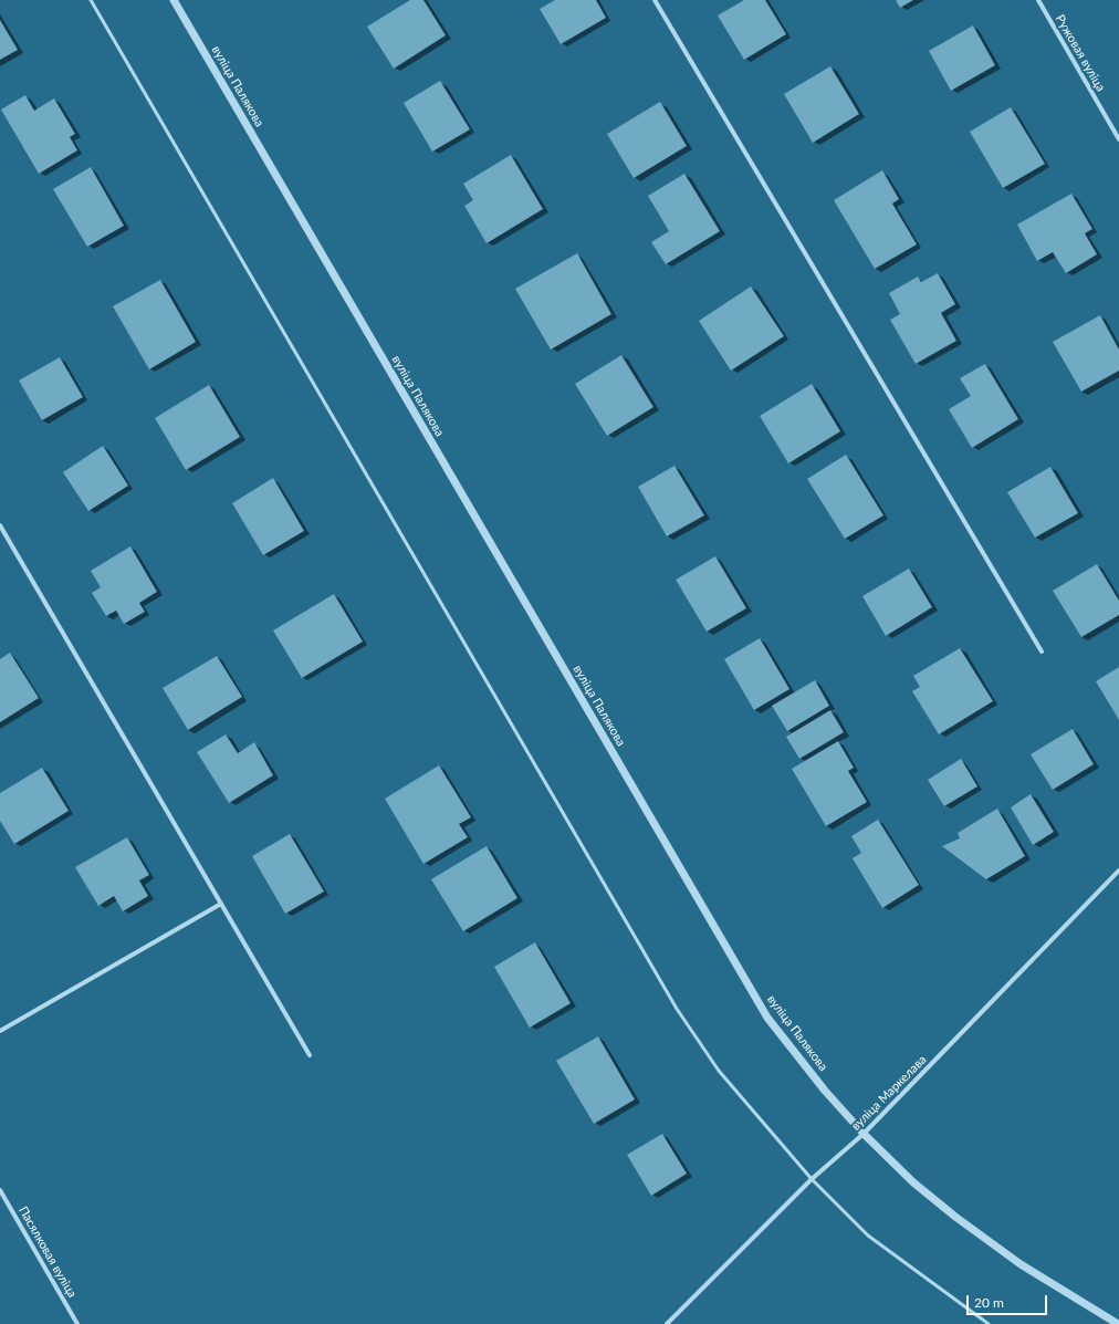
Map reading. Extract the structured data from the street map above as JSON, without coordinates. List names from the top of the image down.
{
  "streets": {
    "street": [
      "Ружовая вуліца",
      "вуліца Палякова",
      "вуліца Маркелава",
      "Пасялковая вуліца"
    ]
  },
  "crossings": [
    ["вуліца Палякова", "вуліца Маркелава"]
  ],
  "scale_bar": "20 m"
}
